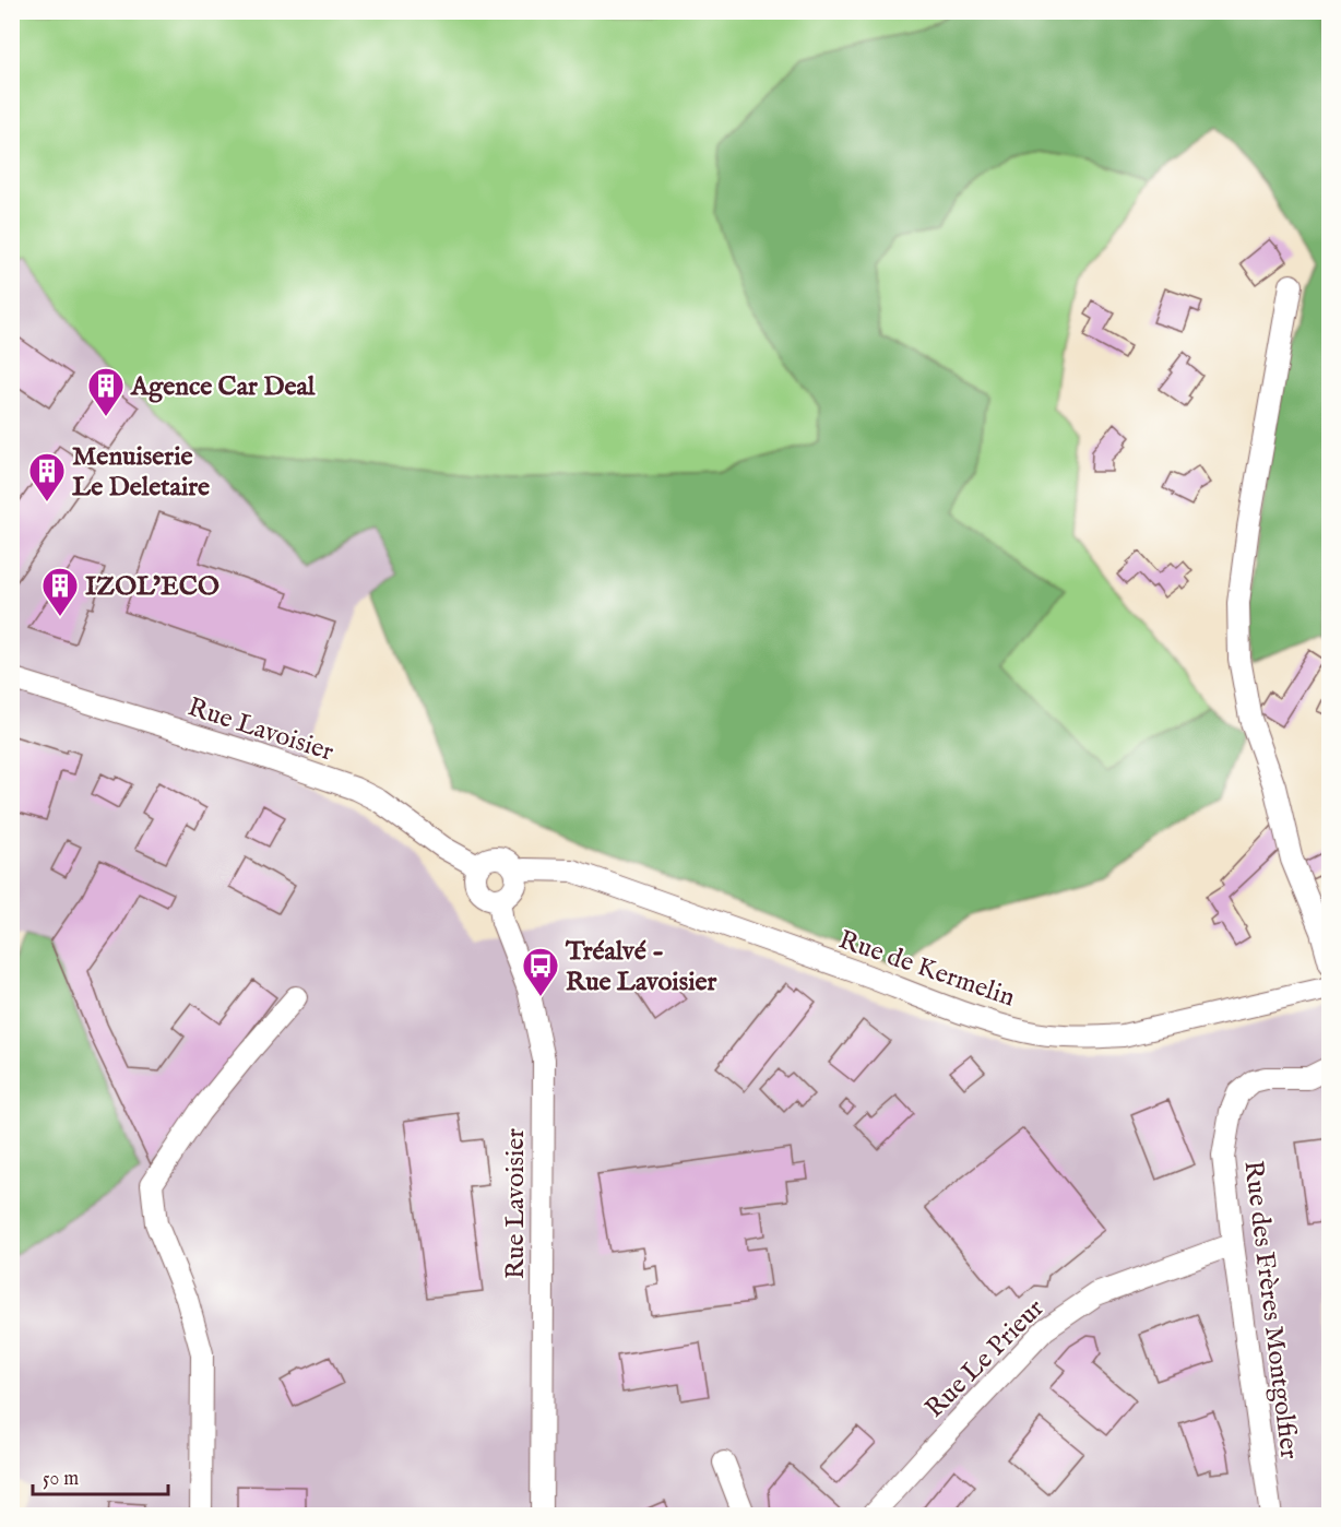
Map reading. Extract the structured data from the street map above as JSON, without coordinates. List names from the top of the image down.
{
  "streets": {
    "street": [
      "Rue Lavoisier",
      "Rue de Kermelin",
      "Rue des Frères Montgolfier",
      "Rue Le Prieur"
    ]
  },
  "crossings": [
    ["Rue Lavoisier", "Rue de Kermelin"],
    ["Rue des Frères Montgolfier", "Rue Le Prieur"]
  ],
  "places": {
    "building": ["Agence Car Deal", "Menuiserie Le Deletaire", "IZOL’ECO"],
    "bus stop": ["Tréalvé - Rue Lavoisier"]
  },
  "scale_bar": "50 m"
}
